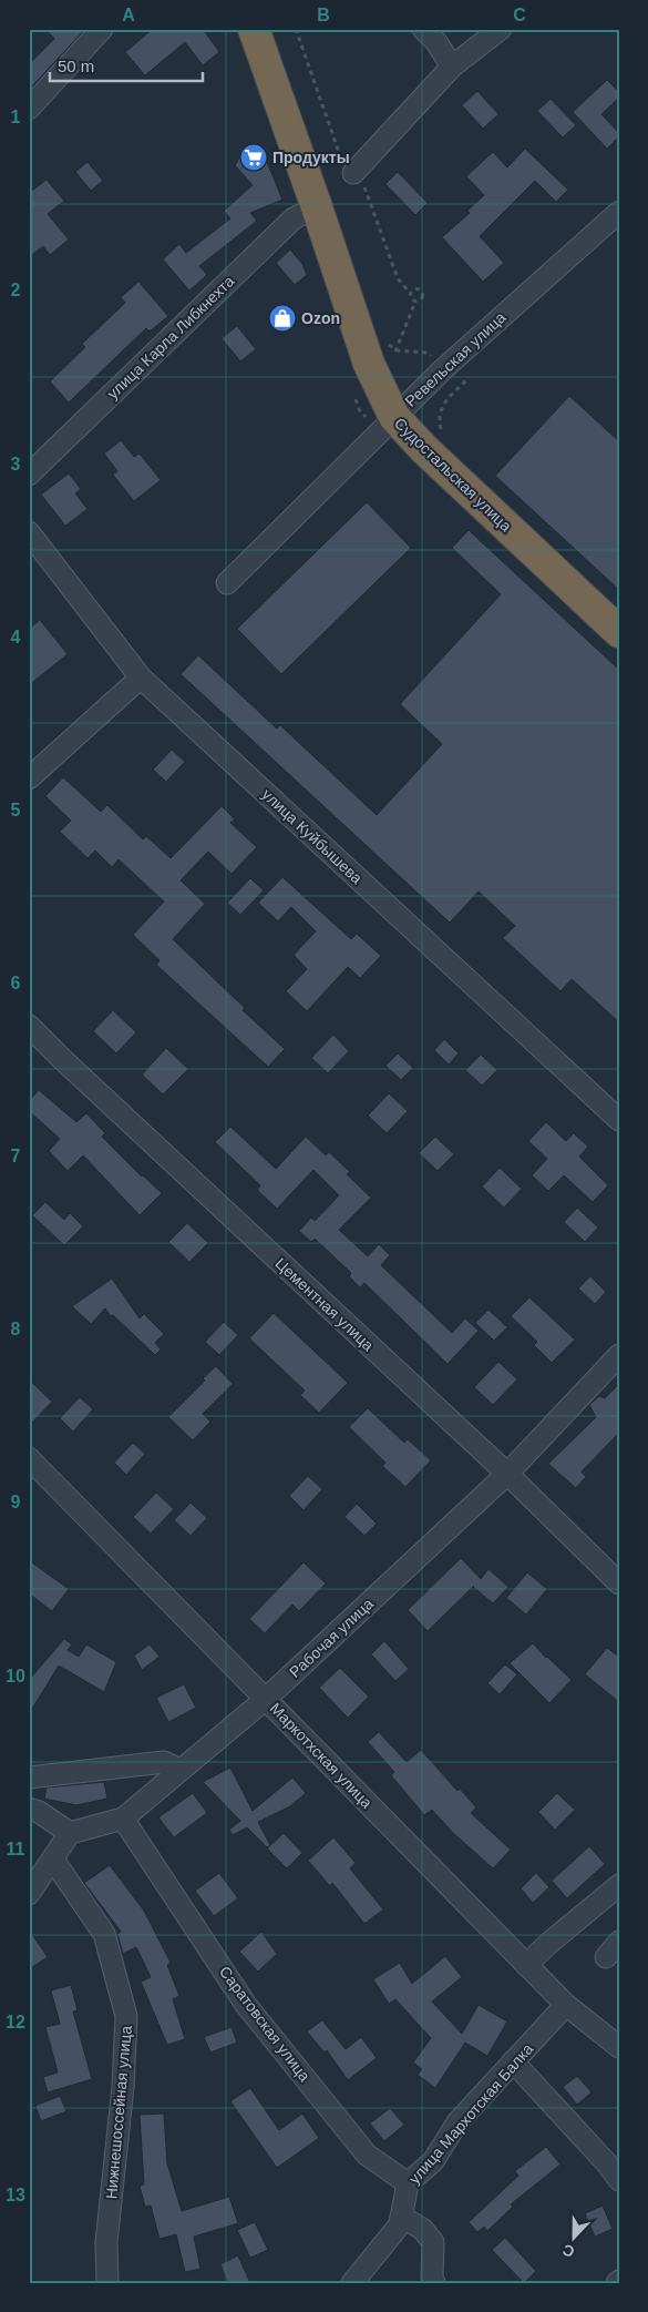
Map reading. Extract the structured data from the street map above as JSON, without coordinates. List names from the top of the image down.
{
  "streets": {
    "highway": ["Судостальская улица"],
    "street": [
      "улица Карла Либкнехта",
      "Ревельская улица",
      "улица Куйбышева",
      "Цементная улица",
      "Рабочая улица",
      "Маркотхская улица",
      "Саратовская улица",
      "Нижнешоссейная улица",
      "улица Мархотская Балка"
    ]
  },
  "crossings": [
    ["улица Карла Либкнехта", "Судостальская улица"],
    ["Ревельская улица", "Судостальская улица"],
    ["Цементная улица", "Рабочая улица"],
    ["Рабочая улица", "Маркотхская улица"],
    ["Рабочая улица", "Саратовская улица"],
    ["Маркотхская улица", "улица Мархотская Балка"],
    ["Саратовская улица", "улица Мархотская Балка"]
  ],
  "places": {
    "supermarket": ["Продукты"],
    "shop": ["Ozon"]
  },
  "scale_bar": "50 m",
  "north": "bottom",
  "grid": {
    "columns": ["A", "B", "C"],
    "rows": [
      "1",
      "2",
      "3",
      "4",
      "5",
      "6",
      "7",
      "8",
      "9",
      "10",
      "11",
      "12",
      "13"
    ]
  }
}
